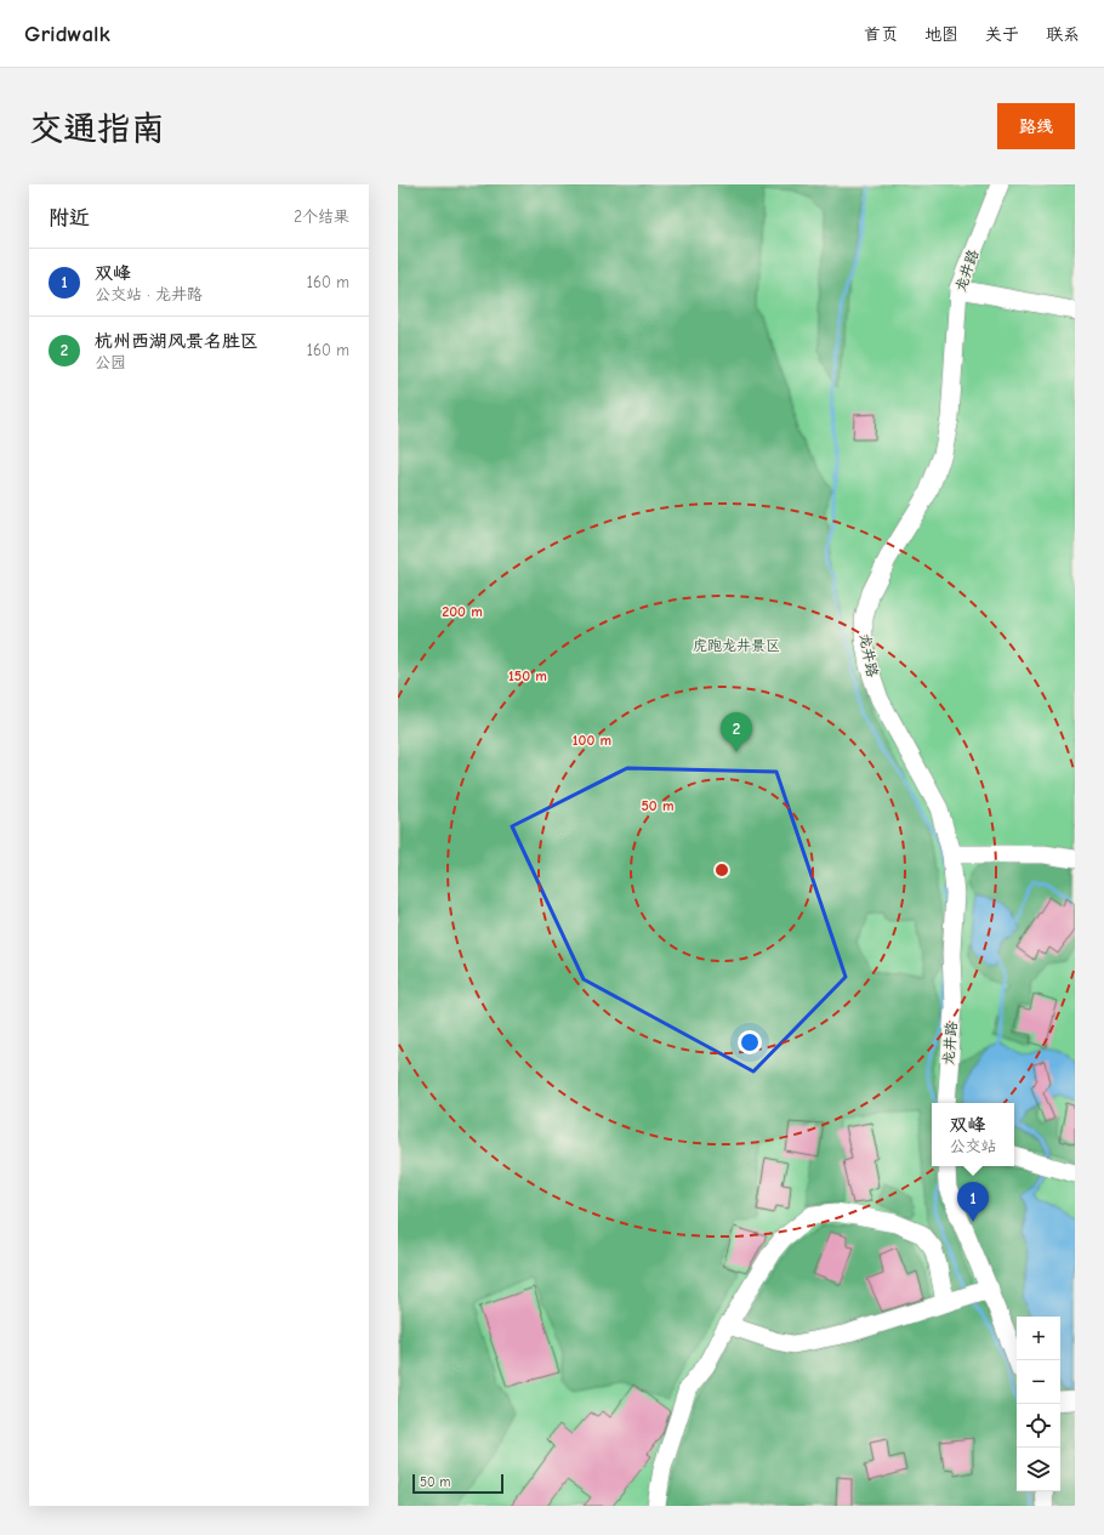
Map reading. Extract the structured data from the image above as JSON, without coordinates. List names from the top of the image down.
{
  "streets": {
    "street": ["龙井路"]
  },
  "parks": ["虎跑龙井景区"],
  "scale_bar": "50 m",
  "page": {
    "header": "Gridwalk",
    "nav": [
      "首页",
      "地图",
      "关于",
      "联系"
    ],
    "buttons": "路线",
    "title": "交通指南",
    "heading": ["附近", "2个结果"],
    "list": [
      {
        "mark": "1",
        "name": "双峰",
        "note": "公交站 · 龙井路",
        "value": "160 m"
      },
      {
        "mark": "2",
        "name": "杭州西湖风景名胜区",
        "note": "公园",
        "value": "160 m"
      }
    ],
    "pins": ["2", "1"],
    "popup": ["双峰", "公交站"],
    "map_buttons": ["+", "−"],
    "scale": "50 m"
  },
  "rings": [
    "200 m",
    "150 m",
    "100 m",
    "50 m"
  ]
}
